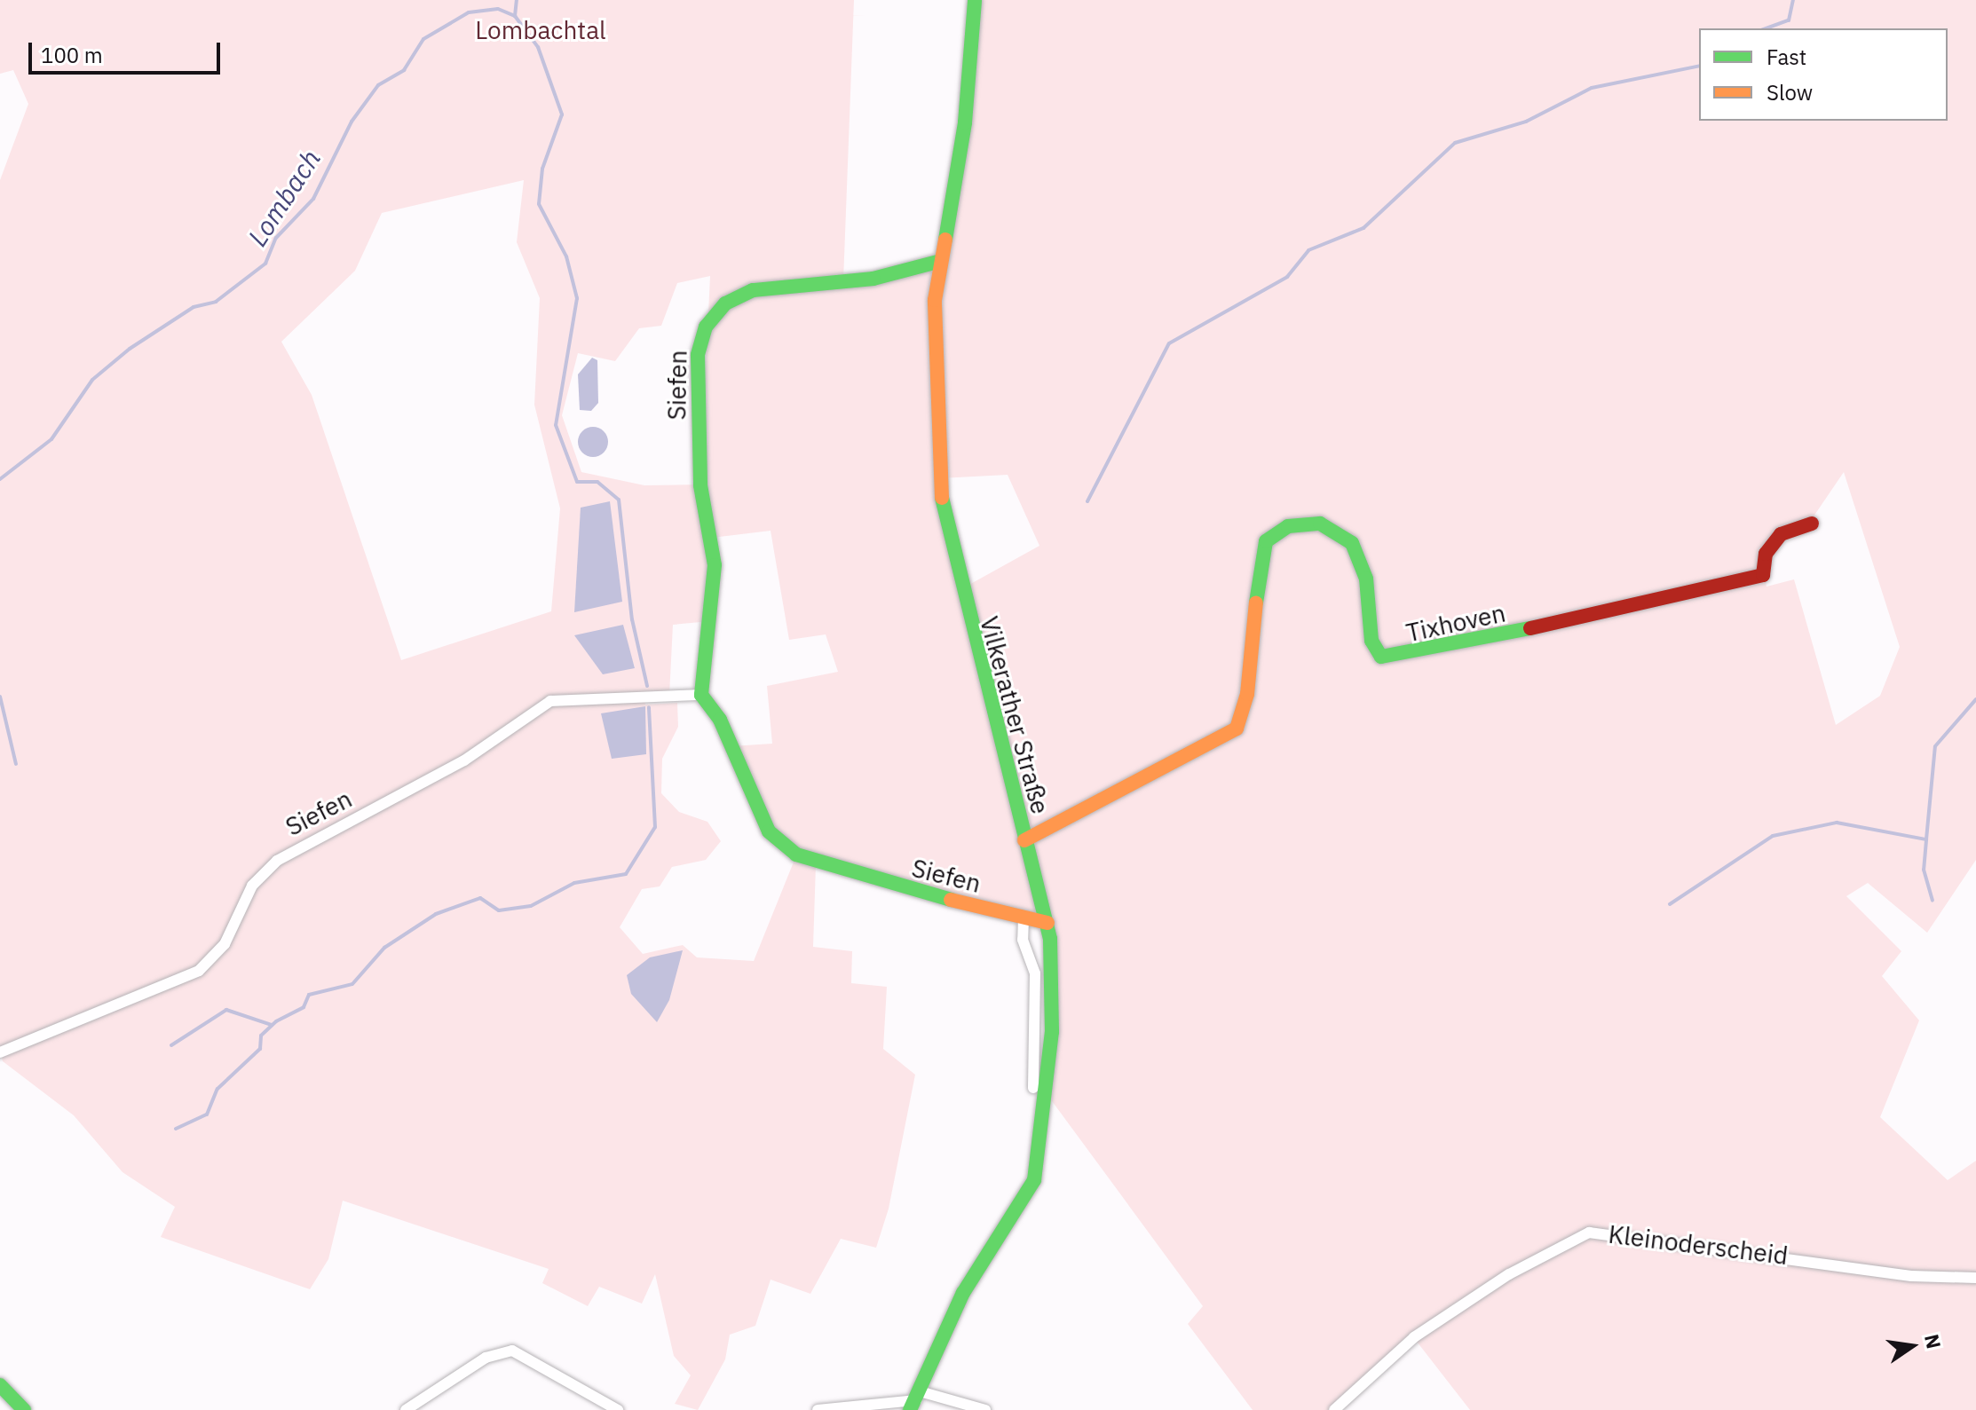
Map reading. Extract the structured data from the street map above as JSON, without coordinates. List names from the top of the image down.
{
  "streets": {
    "street": [
      "Siefen",
      "Tixhoven",
      "Vilkerather Straße",
      "Kleinoderscheid"
    ]
  },
  "crossings": [
    ["Siefen", "Vilkerather Straße"],
    ["Tixhoven", "Vilkerather Straße"]
  ],
  "water": ["Lombach"],
  "parks": ["Lombachtal"],
  "legend": ["Fast", "Slow"],
  "scale_bar": "100 m",
  "north": "right"
}
